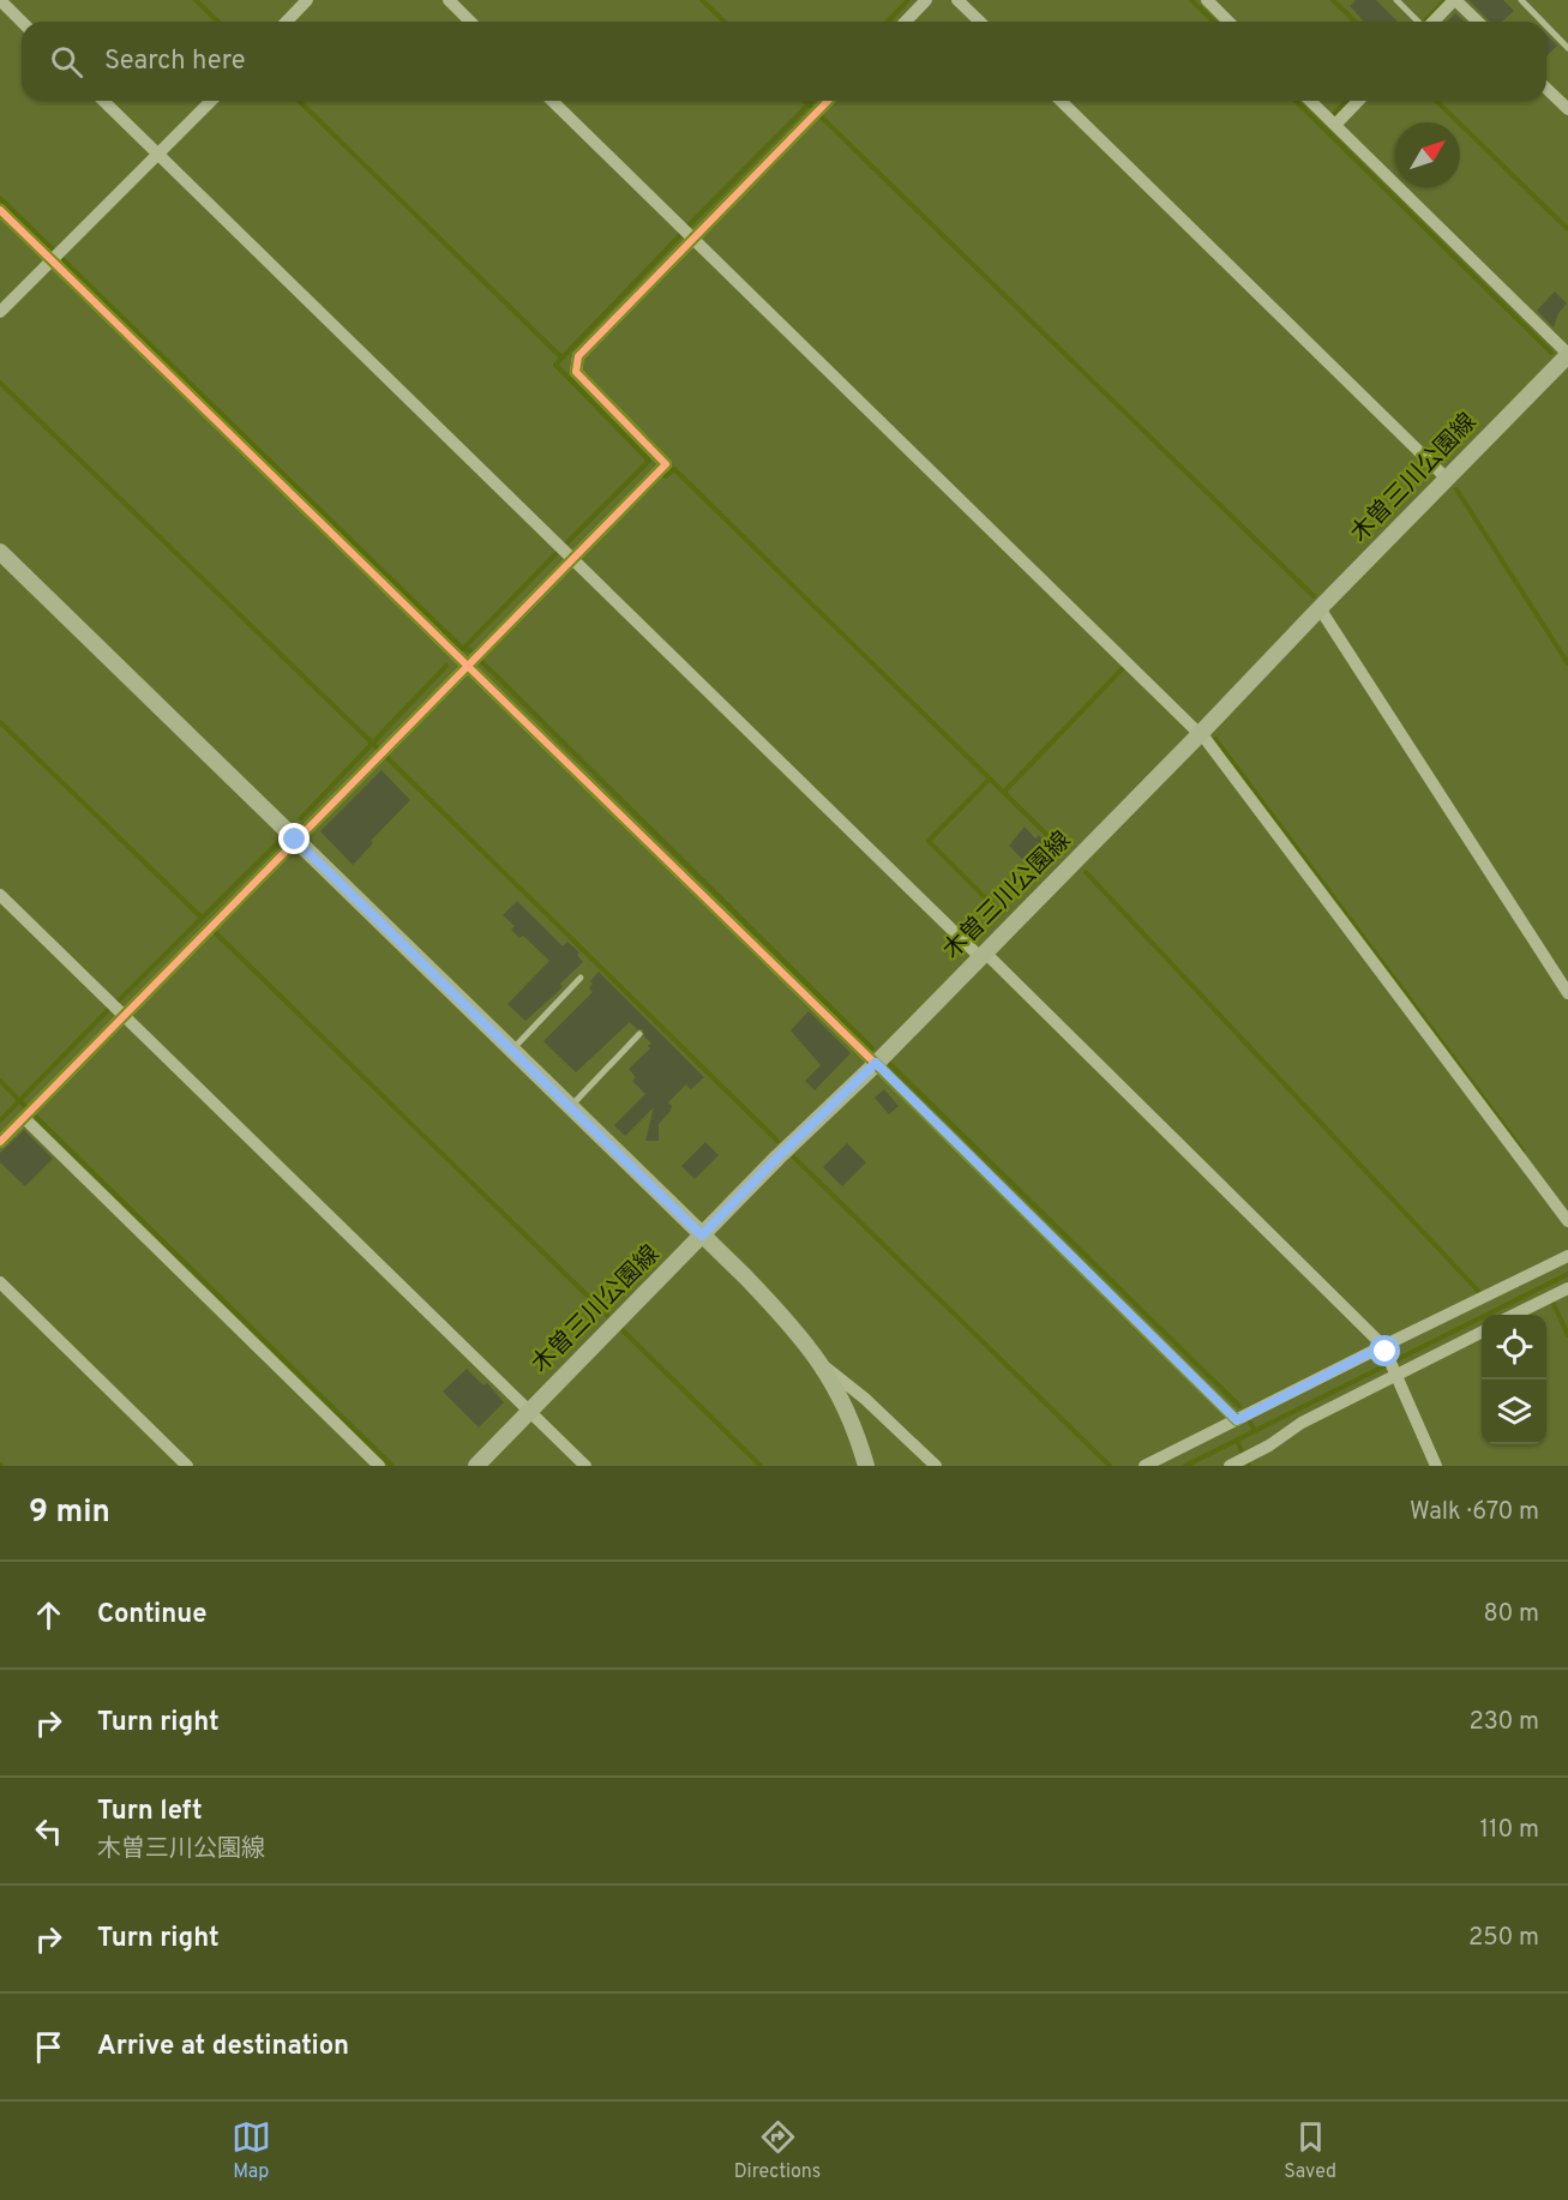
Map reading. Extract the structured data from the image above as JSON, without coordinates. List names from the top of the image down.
{
  "streets": {
    "main road": ["木曽三川公園線"]
  },
  "north": "top right",
  "page": {
    "search": "Search here",
    "heading": ["9 min", "Walk · 670 m"],
    "list": [
      ["Continue", "80 m"],
      ["Turn right", "230 m"],
      ["Turn left", "木曽三川公園線", "110 m"],
      ["Turn right", "250 m"],
      "Arrive at destination"
    ],
    "nav": ["Map", "Directions", "Saved"]
  }
}
